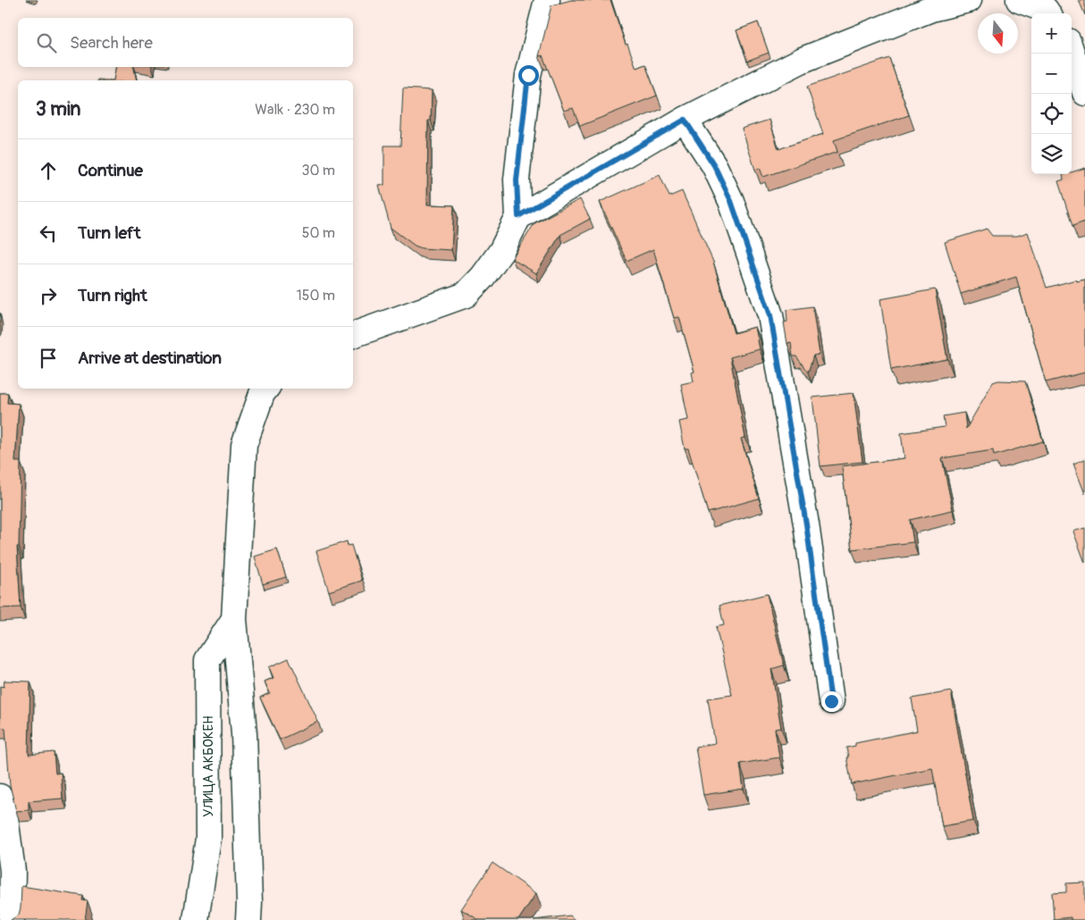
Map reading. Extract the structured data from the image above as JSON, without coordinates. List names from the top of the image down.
{
  "streets": {
    "street": ["УЛИЦА АКБОКЕН"]
  },
  "north": "bottom",
  "page": {
    "map_buttons": ["+", "−"],
    "search": "Search here",
    "heading": ["3 min", "Walk · 230 m"],
    "list": [
      ["Continue", "30 m"],
      ["Turn left", "50 m"],
      ["Turn right", "150 m"],
      "Arrive at destination"
    ]
  }
}
